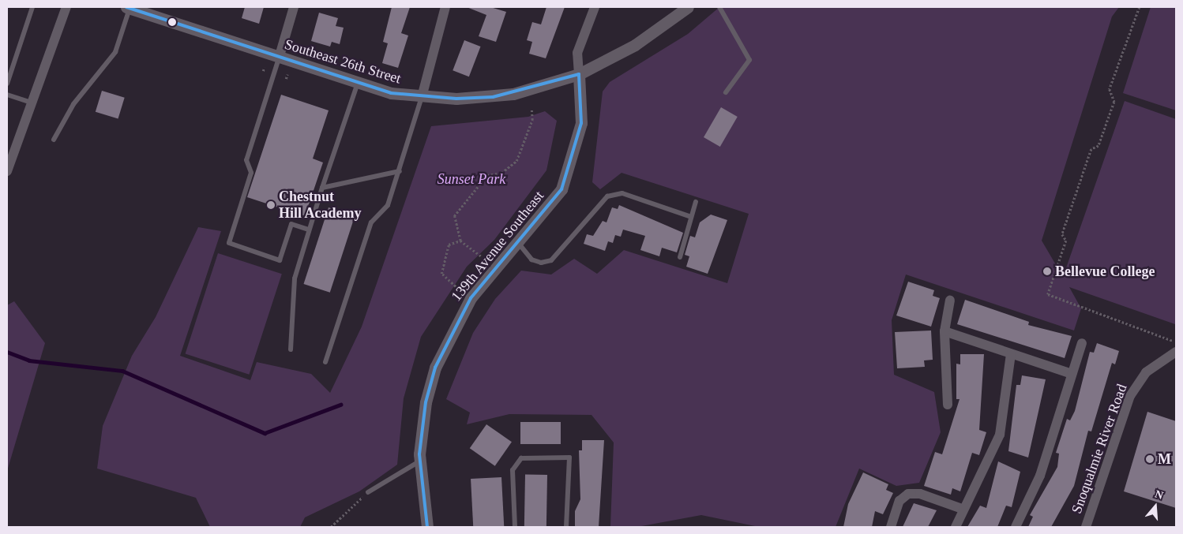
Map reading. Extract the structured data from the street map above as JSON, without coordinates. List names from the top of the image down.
{
  "streets": {
    "street": ["Southeast 26th Street", "139th Avenue Southeast", "Snoqualmie River Road"]
  },
  "crossings": [
    ["Southeast 26th Street", "139th Avenue Southeast"]
  ],
  "parks": ["Sunset Park"],
  "places": ["Chestnut Hill Academy", "Bellevue College", "M"],
  "north": "top"
}
